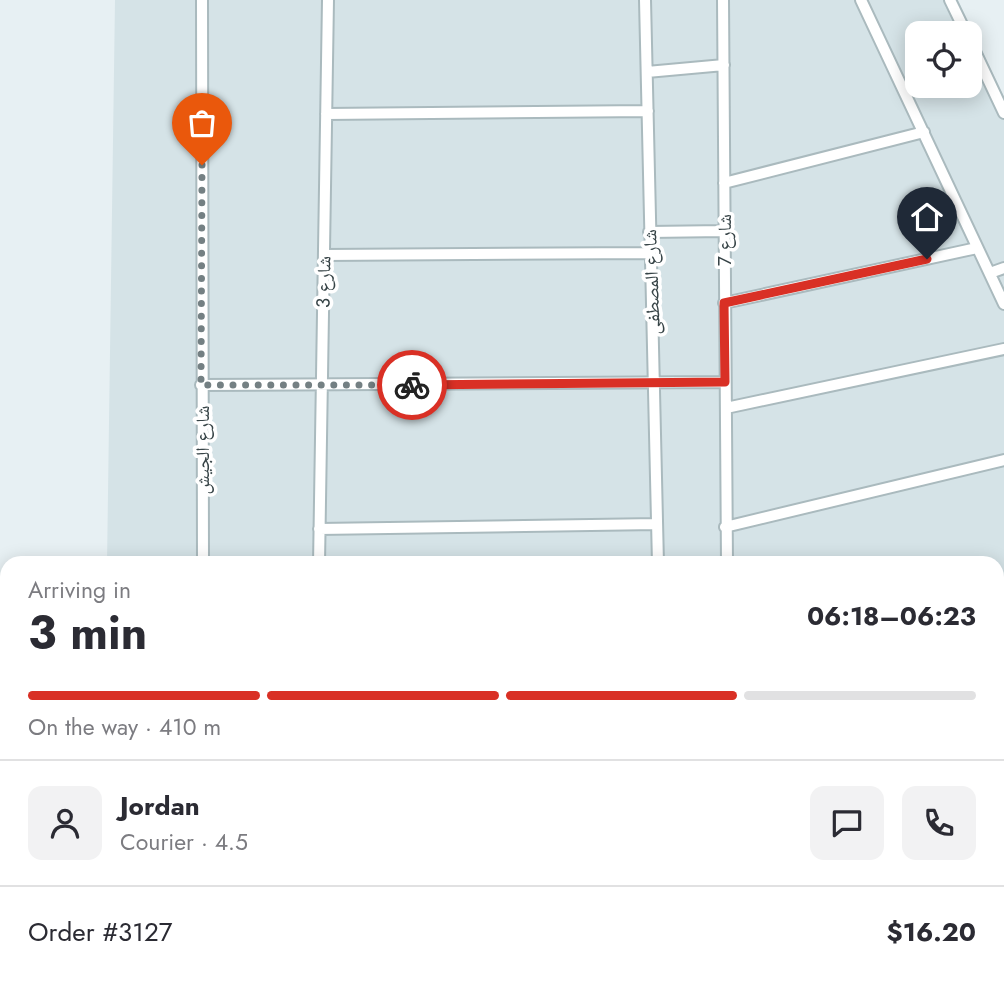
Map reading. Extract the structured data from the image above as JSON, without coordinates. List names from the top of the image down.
{
  "streets": {
    "street": [
      "شارع 7",
      "شارع 3",
      "شارع المصطفى",
      "شارع الجيش"
    ]
  },
  "page": {
    "heading": ["3 min", "Arriving in", "06:18–06:23"],
    "panel": [
      "Jordan",
      "Courier · 4.5",
      "Order #3127",
      "$16.20"
    ],
    "bar": "On the way · 410 m"
  }
}
